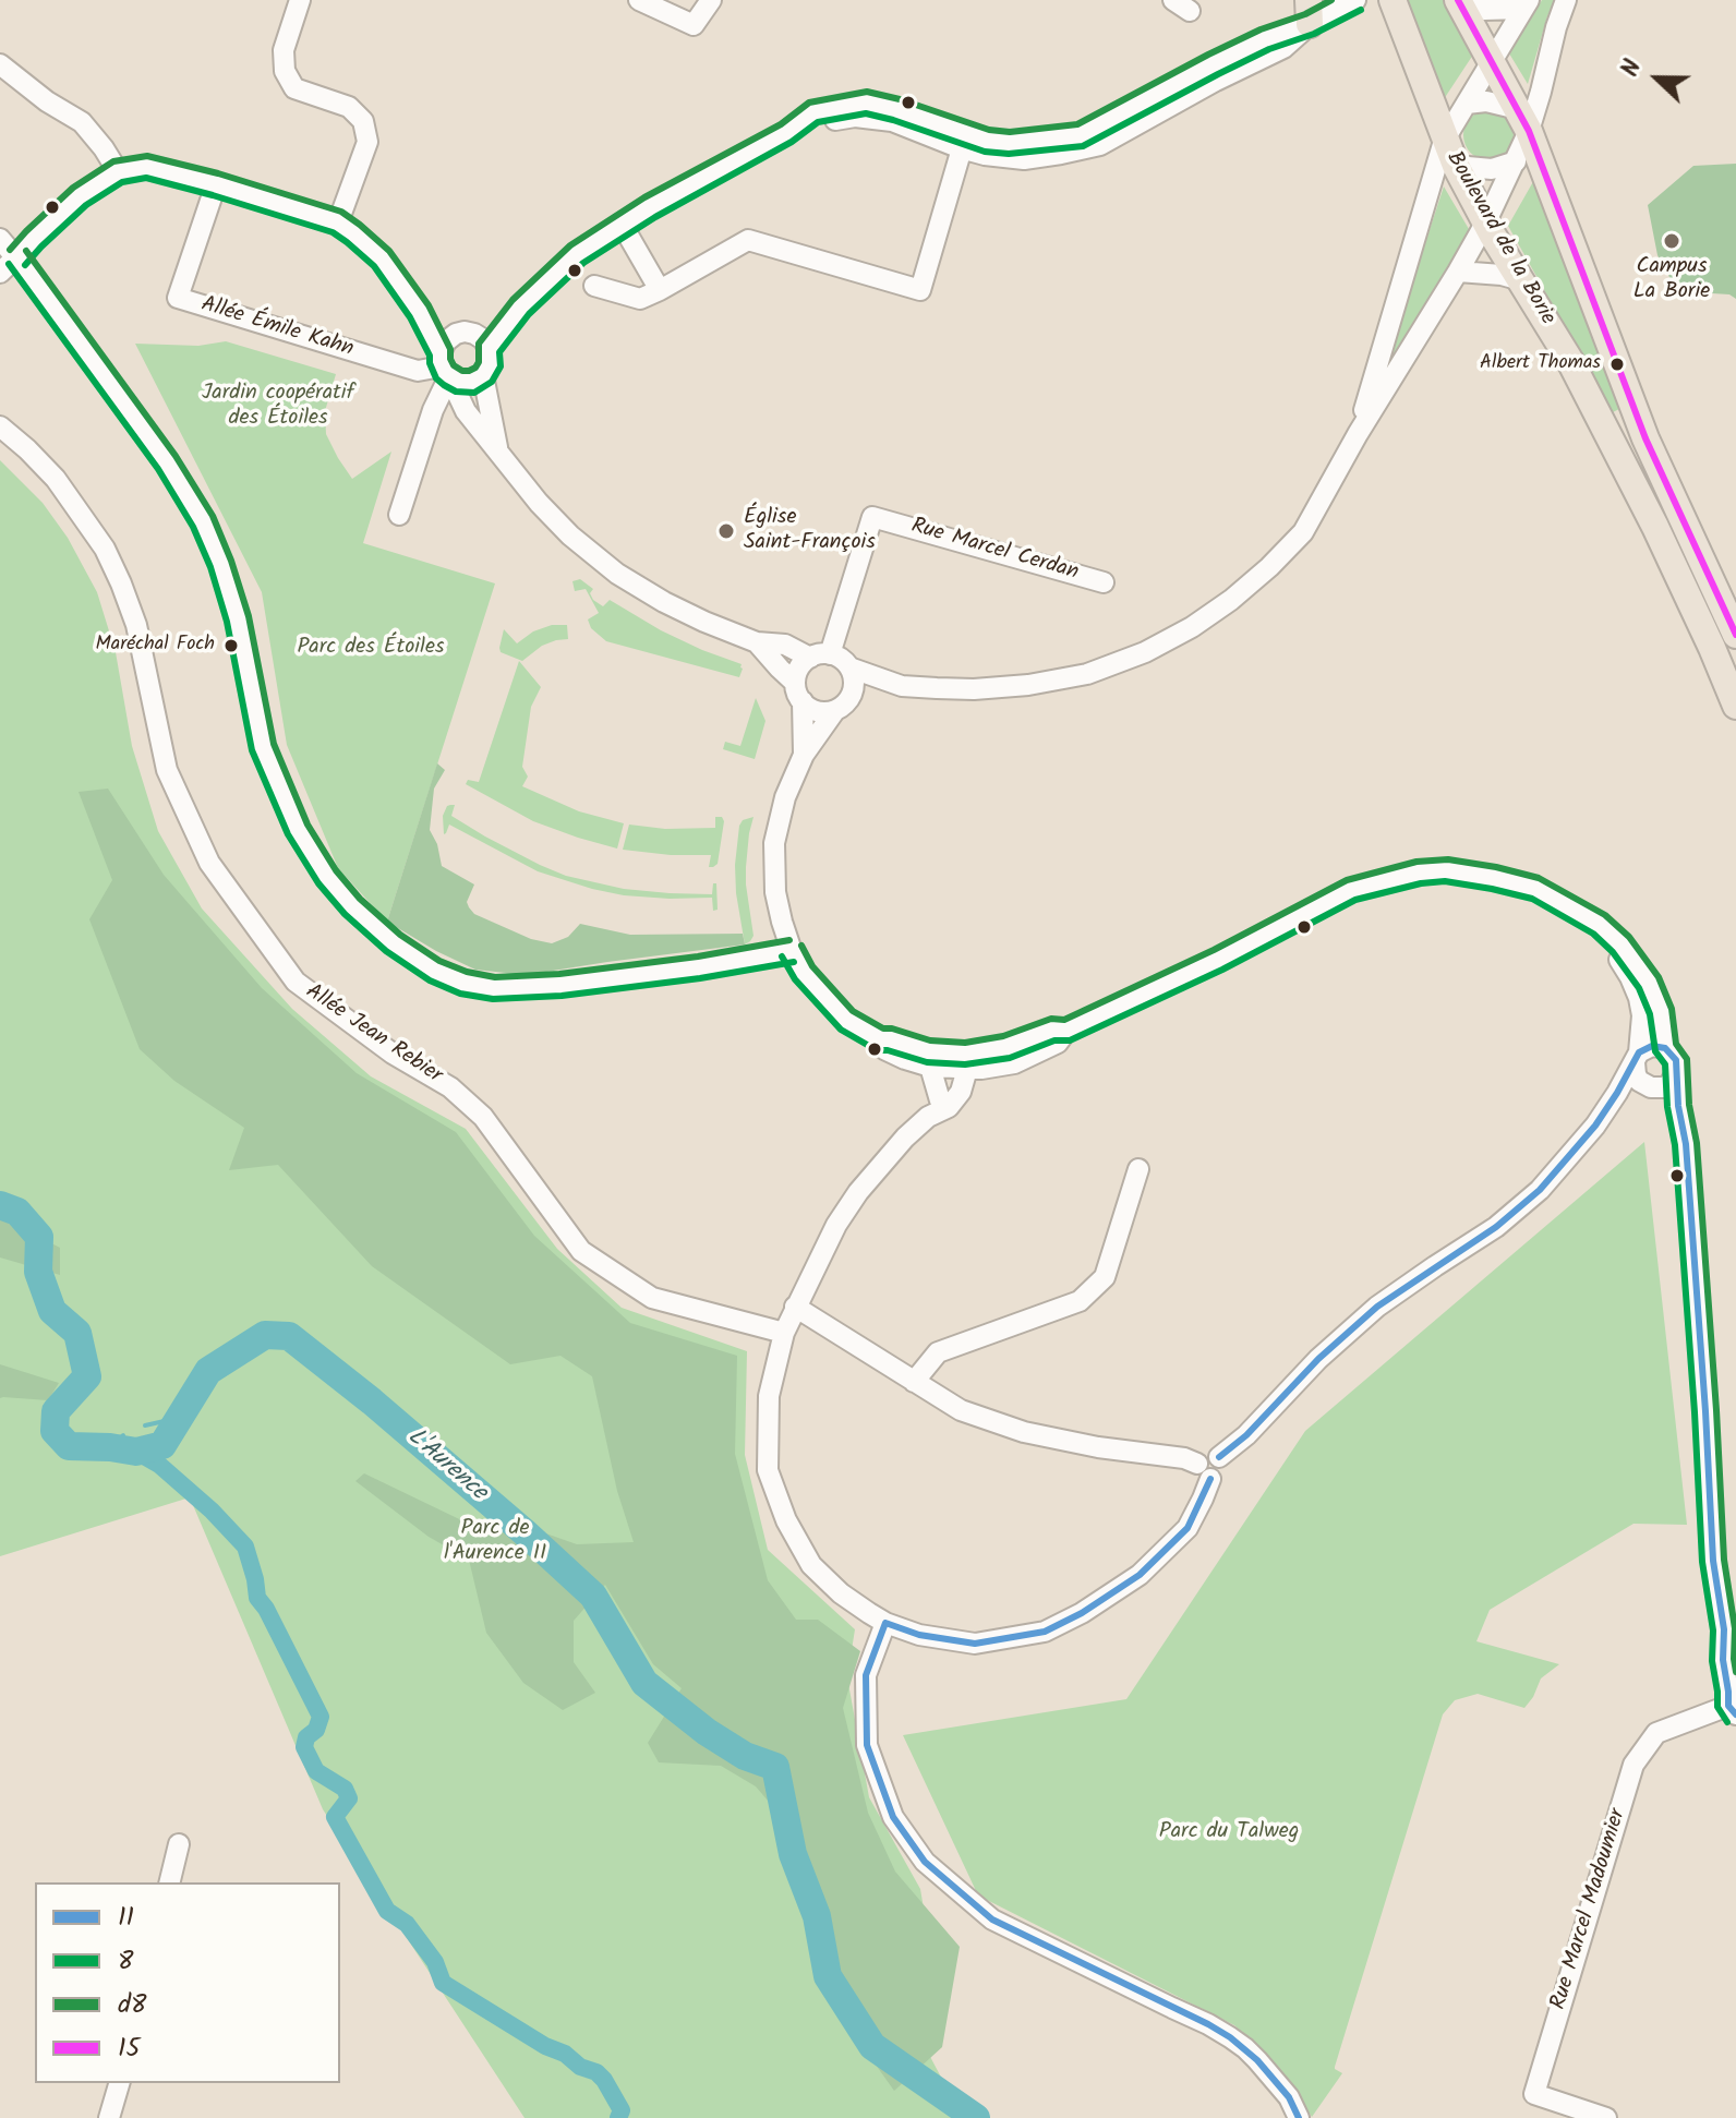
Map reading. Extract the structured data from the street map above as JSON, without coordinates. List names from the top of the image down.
{
  "streets": {
    "main road": ["Boulevard de la Borie"],
    "street": [
      "Allée Émile Kahn",
      "Rue Marcel Cerdan",
      "Allée Jean Rebier",
      "Rue Marcel Madoumier"
    ]
  },
  "water": ["L'Aurence"],
  "parks": [
    "Jardin coopératif des Étoiles",
    "Parc des Étoiles",
    "Parc de l'Aurence II",
    "Parc du Talweg"
  ],
  "places": [
    "Campus La Borie",
    "Albert Thomas",
    "Église Saint-François",
    "Maréchal Foch"
  ],
  "lines": [
    "transit line d8",
    "transit line 15",
    "transit line 8",
    "transit line 11"
  ],
  "legend": [
    "11",
    "8",
    "d8",
    "15"
  ],
  "north": "left"
}
